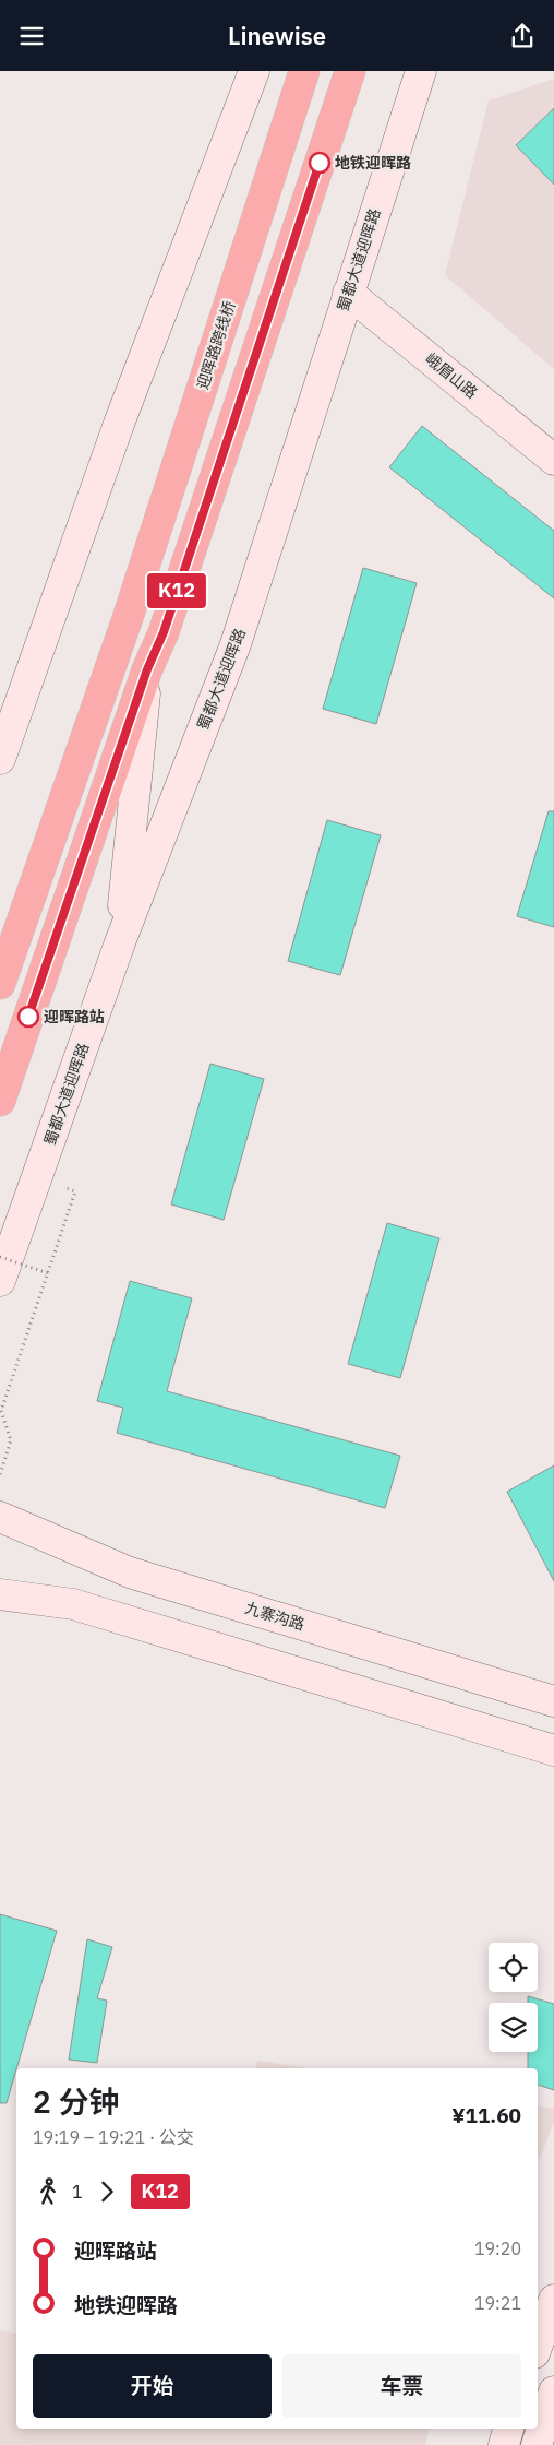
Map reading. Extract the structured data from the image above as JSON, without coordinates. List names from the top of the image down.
{
  "streets": {
    "highway": ["迎晖路跨线桥"],
    "main road": ["蜀都大道迎晖路", "峨眉山路", "九寨沟路"]
  },
  "crossings": [
    ["蜀都大道迎晖路", "峨眉山路"]
  ],
  "places": ["地铁迎晖路", "迎晖路站"],
  "lines": ["bus line K12"],
  "page": {
    "header": "Linewise",
    "on_map": "K12",
    "heading": ["2 分钟", "19:19 – 19:21 · 公交", "¥11.60"],
    "legs": ["1", "K12"],
    "list": [
      {
        "name": "迎晖路站",
        "value": "19:20"
      },
      {
        "name": "地铁迎晖路",
        "value": "19:21"
      }
    ],
    "buttons": ["开始", "车票"]
  }
}
